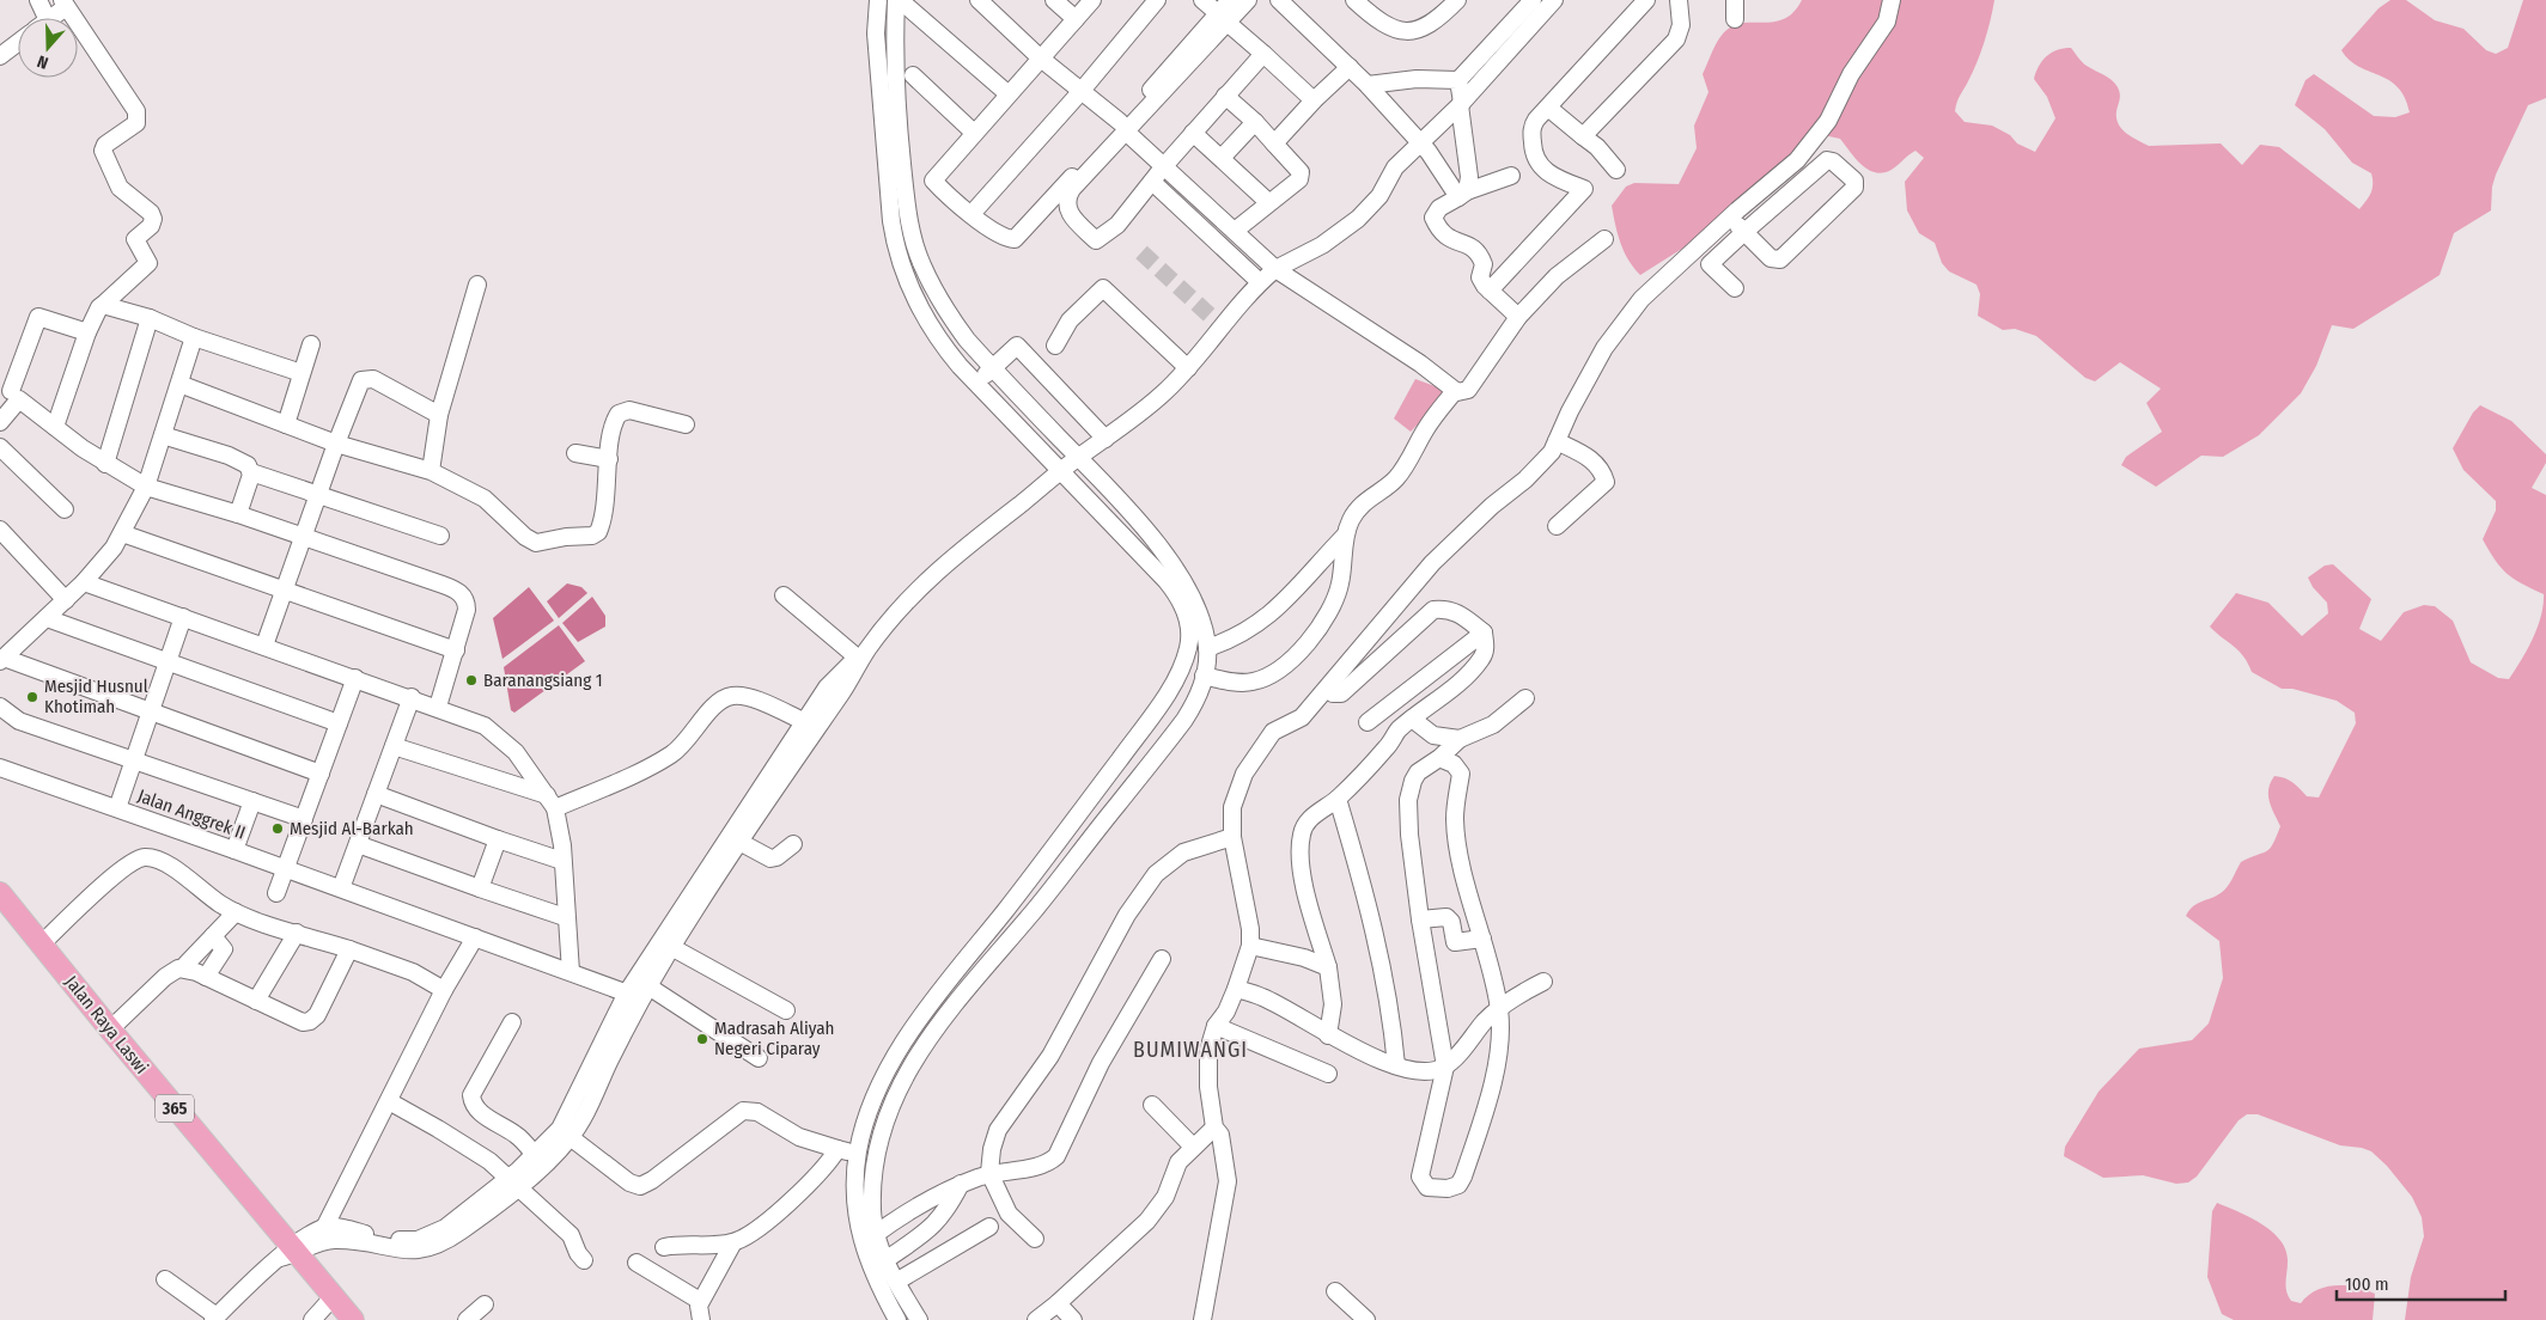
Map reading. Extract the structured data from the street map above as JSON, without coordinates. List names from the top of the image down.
{
  "streets": {
    "main road": ["Jalan Raya Laswi", "365"],
    "street": ["Jalan Anggrek II"]
  },
  "districts": ["BUMIWANGI"],
  "places": [
    "Baranangsiang 1",
    "Mesjid Husnul Khotimah",
    "Mesjid Al-Barkah",
    "Madrasah Aliyah Negeri Ciparay"
  ],
  "scale_bar": "100 m",
  "north": "bottom"
}
